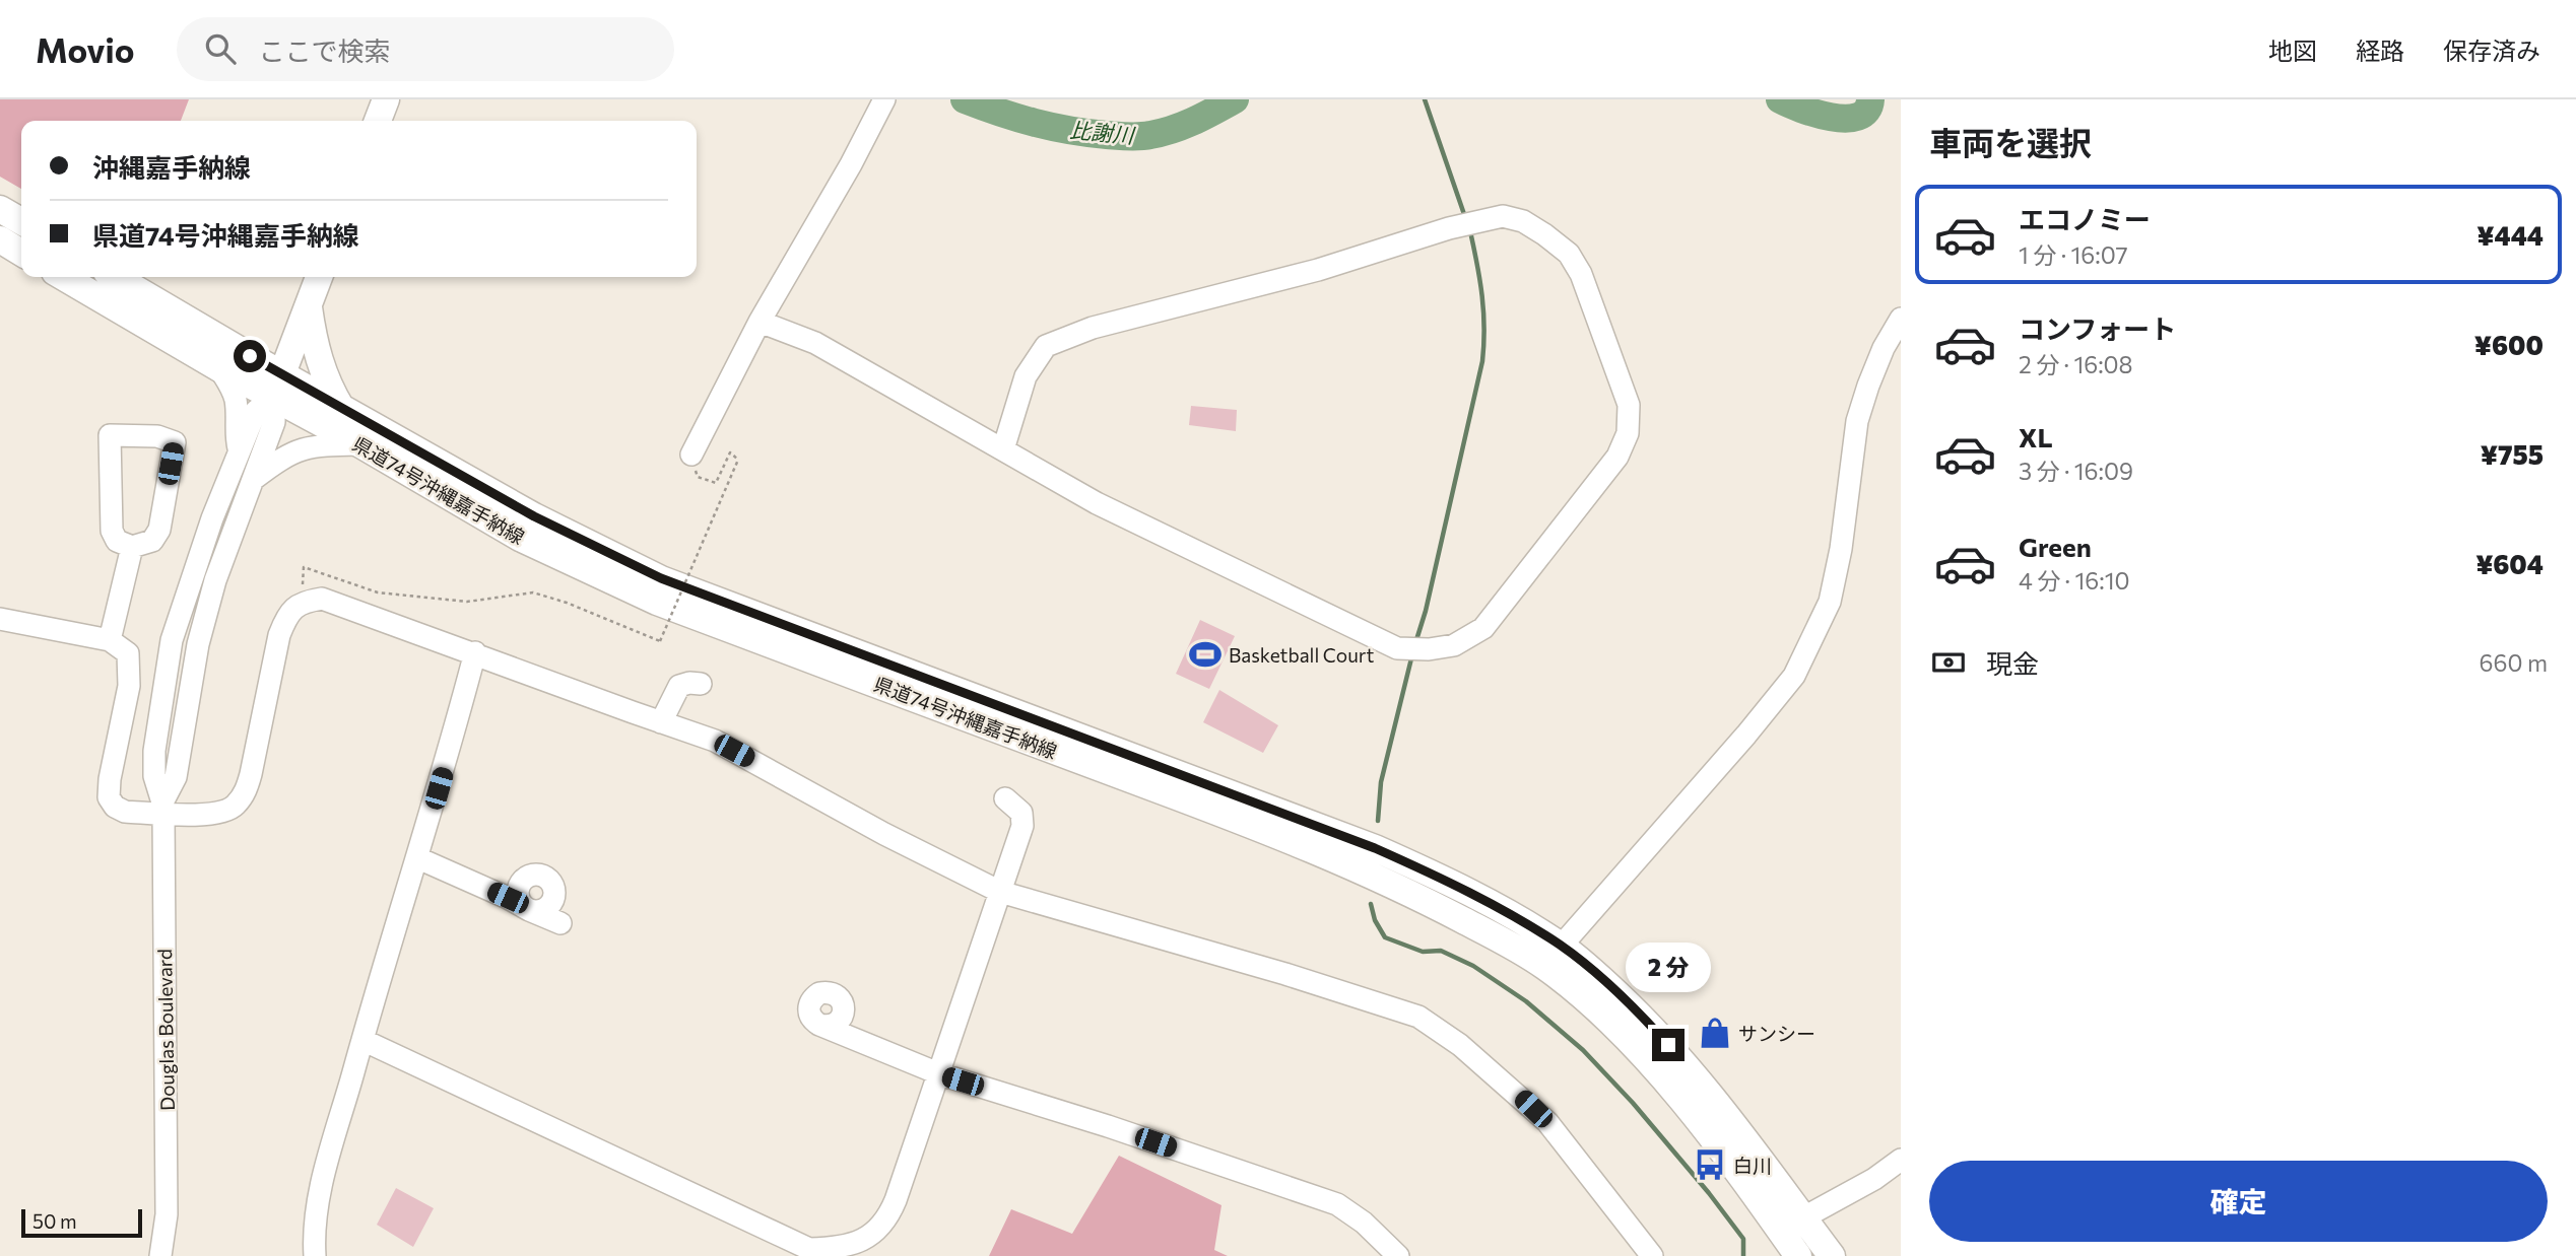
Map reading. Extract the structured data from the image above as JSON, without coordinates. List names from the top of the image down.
{
  "streets": {
    "main road": ["県道74号沖縄嘉手納線"],
    "street": ["Douglas Boulevard"]
  },
  "crossings": [
    ["県道74号沖縄嘉手納線", "Douglas Boulevard"]
  ],
  "water": ["比謝川"],
  "places": {
    "sports": ["Basketball Court"],
    "shop": ["サンシー"],
    "bus stop": ["白川"]
  },
  "scale_bar": "50 m",
  "page": {
    "header": "Movio",
    "search": "ここで検索",
    "nav": ["地図", "経路", "保存済み"],
    "heading": "車両を選択",
    "banner": ["沖縄嘉手納線", "県道74号沖縄嘉手納線"],
    "list": [
      {
        "name": "エコノミー",
        "note": "1 分 · 16:07",
        "value": "¥444"
      },
      {
        "name": "コンフォート",
        "note": "2 分 · 16:08",
        "value": "¥600"
      },
      {
        "name": "XL",
        "note": "3 分 · 16:09",
        "value": "¥755"
      },
      {
        "name": "Green",
        "note": "4 分 · 16:10",
        "value": "¥604"
      }
    ],
    "pay": ["現金", "660 m"],
    "bubble": "2 分",
    "buttons": "確定",
    "scale": "50 m"
  }
}
